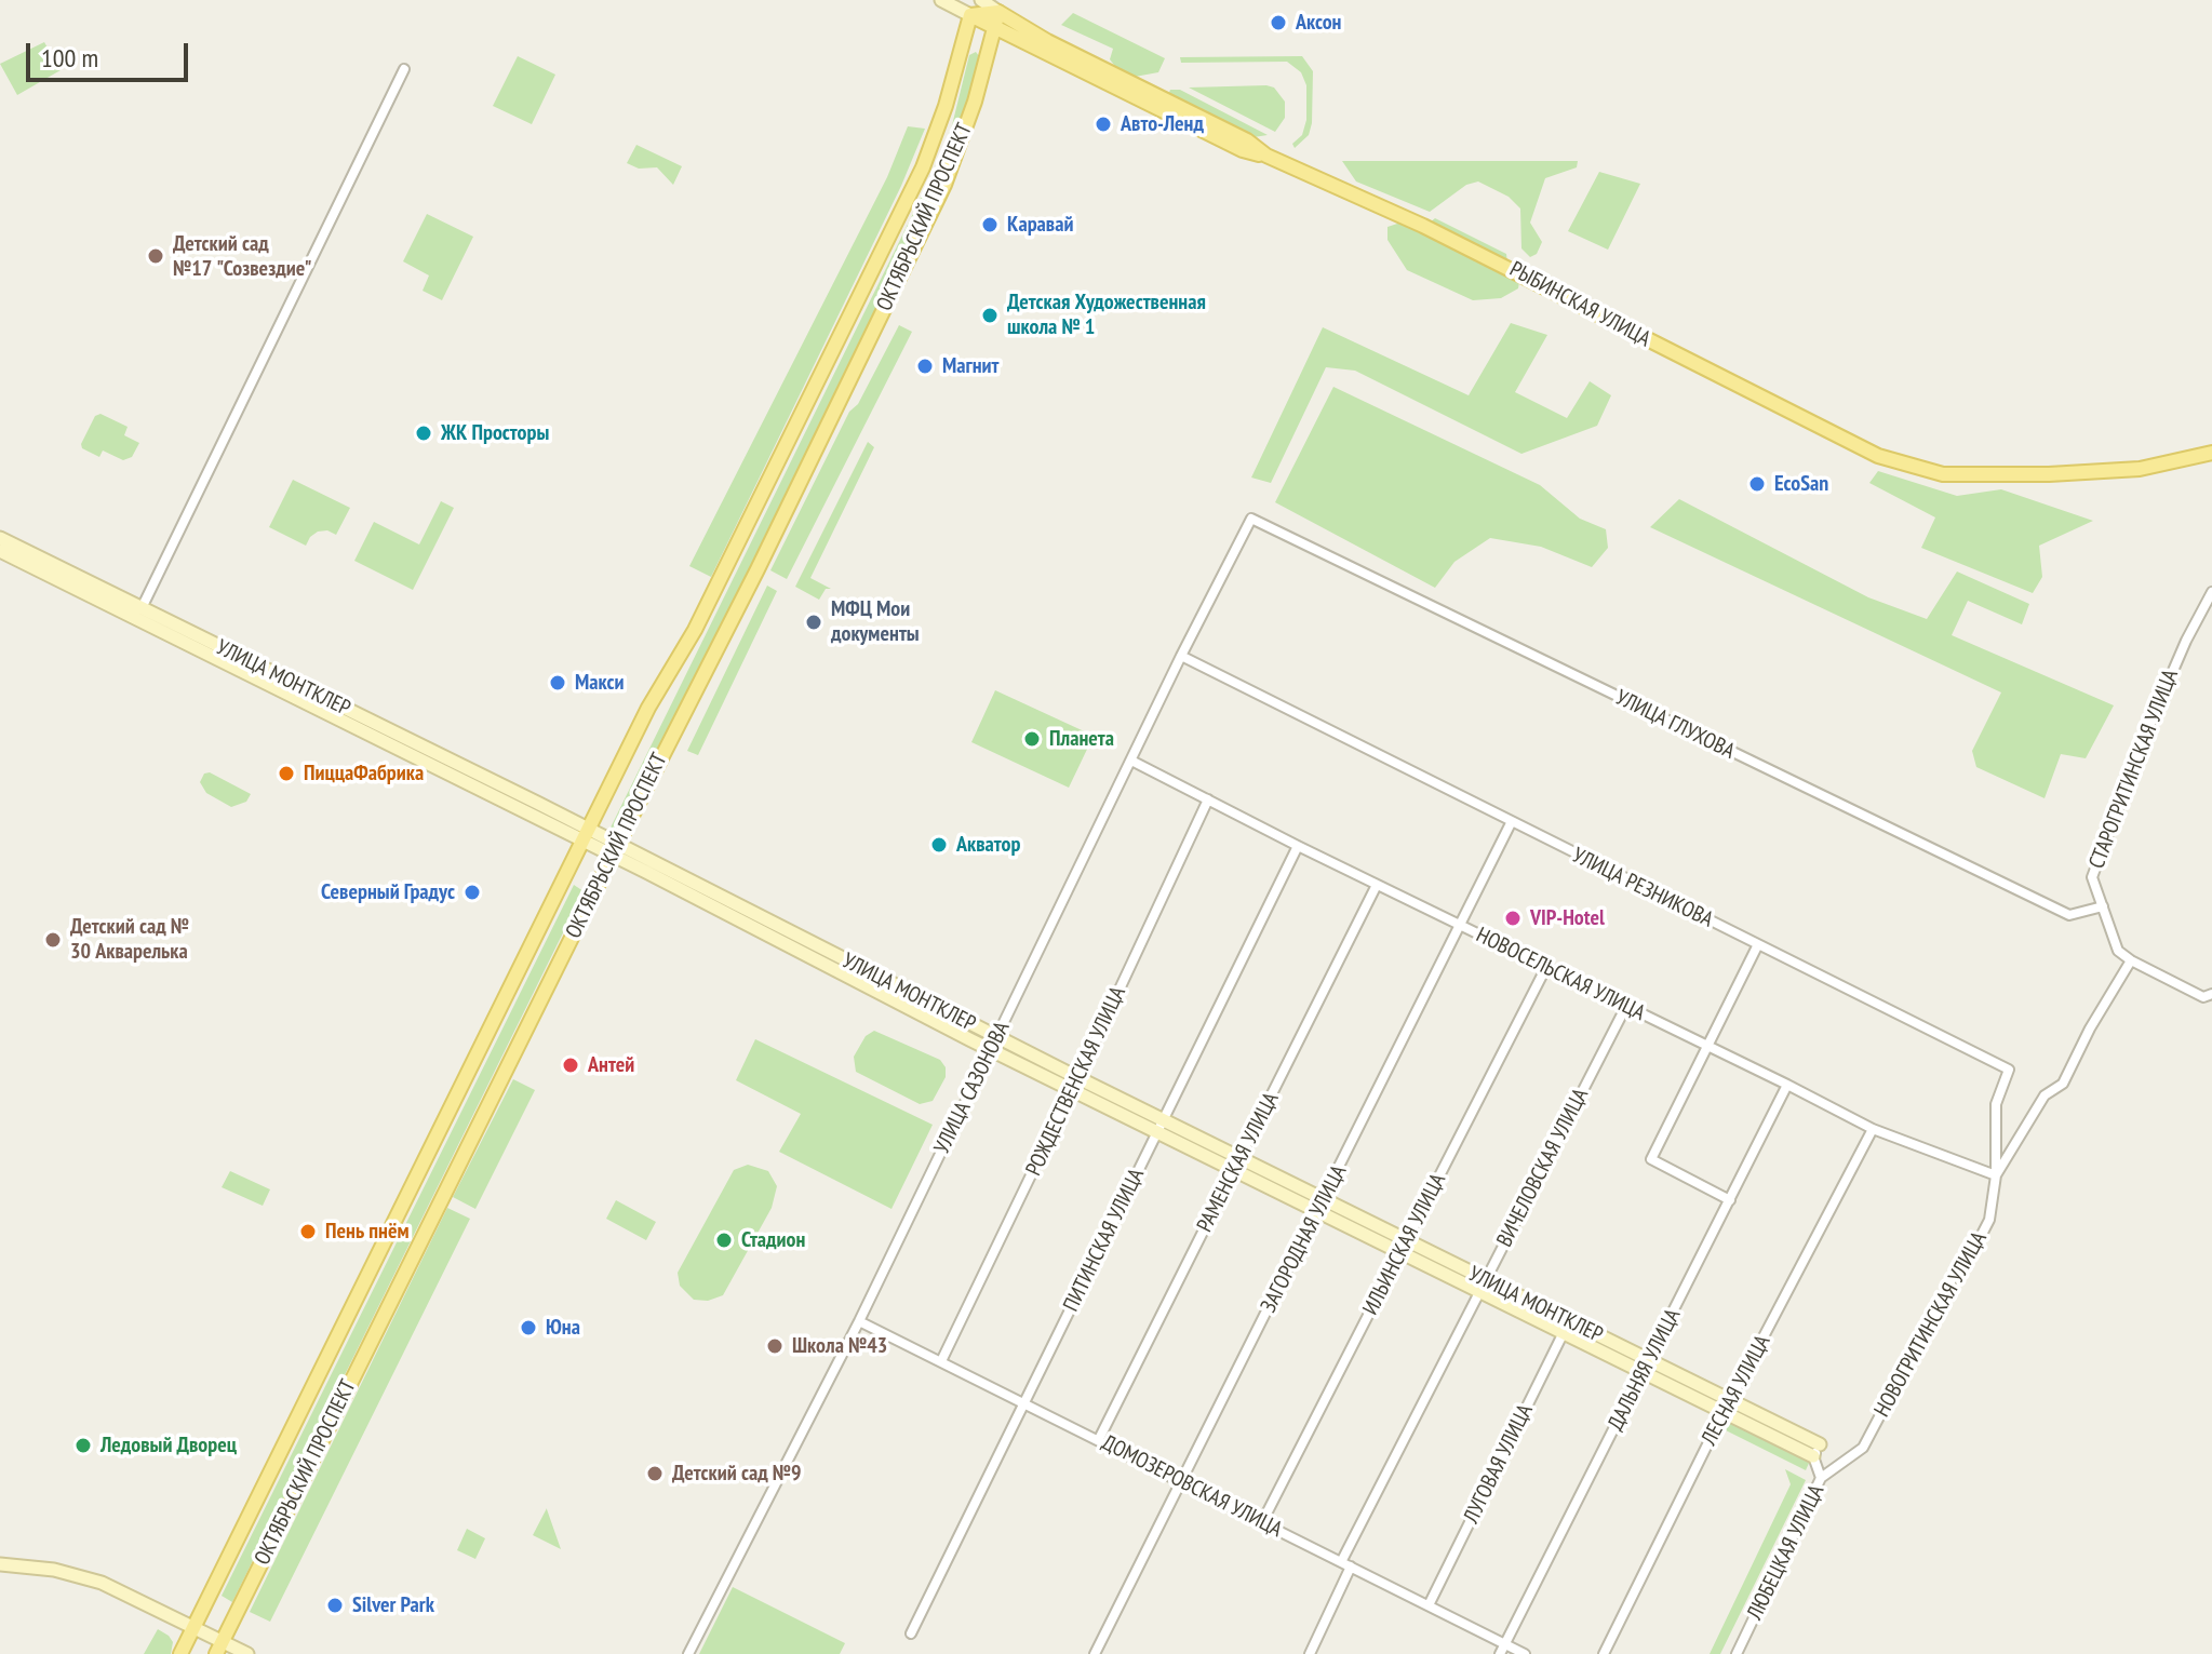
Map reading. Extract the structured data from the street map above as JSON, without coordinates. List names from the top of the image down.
{
  "streets": {
    "main road": ["ОКТЯБРЬСКИЙ ПРОСПЕКТ", "РЫБИНСКАЯ УЛИЦА"],
    "street": [
      "УЛИЦА МОНТКЛЕР",
      "УЛИЦА ГЛУХОВА",
      "СТАРОГРИТИНСКАЯ УЛИЦА",
      "УЛИЦА РЕЗНИКОВА",
      "НОВОСЕЛЬСКАЯ УЛИЦА",
      "РОЖДЕСТВЕНСКАЯ УЛИЦА",
      "УЛИЦА САЗОНОВА",
      "РАМЕНСКАЯ УЛИЦА",
      "ВИЧЕЛОВСКАЯ УЛИЦА",
      "ЗАГОРОДНАЯ УЛИЦА",
      "ПИТИНСКАЯ УЛИЦА",
      "ИЛЬИНСКАЯ УЛИЦА",
      "НОВОГРИТИНСКАЯ УЛИЦА",
      "ДАЛЬНЯЯ УЛИЦА",
      "ЛЕСНАЯ УЛИЦА",
      "ЛУГОВАЯ УЛИЦА",
      "ДОМОЗЕРОВСКАЯ УЛИЦА",
      "ЛЮБЕЦКАЯ УЛИЦА"
    ]
  },
  "crossings": [
    ["ОКТЯБРЬСКИЙ ПРОСПЕКТ", "РЫБИНСКАЯ УЛИЦА"],
    ["ОКТЯБРЬСКИЙ ПРОСПЕКТ", "УЛИЦА МОНТКЛЕР"],
    ["УЛИЦА МОНТКЛЕР", "РОЖДЕСТВЕНСКАЯ УЛИЦА"],
    ["УЛИЦА МОНТКЛЕР", "УЛИЦА САЗОНОВА"],
    ["УЛИЦА МОНТКЛЕР", "РАМЕНСКАЯ УЛИЦА"],
    ["УЛИЦА МОНТКЛЕР", "ВИЧЕЛОВСКАЯ УЛИЦА"],
    ["УЛИЦА МОНТКЛЕР", "ЗАГОРОДНАЯ УЛИЦА"],
    ["УЛИЦА МОНТКЛЕР", "ПИТИНСКАЯ УЛИЦА"],
    ["УЛИЦА МОНТКЛЕР", "ИЛЬИНСКАЯ УЛИЦА"],
    ["УЛИЦА МОНТКЛЕР", "ДАЛЬНЯЯ УЛИЦА"],
    ["УЛИЦА МОНТКЛЕР", "ЛЕСНАЯ УЛИЦА"],
    ["УЛИЦА МОНТКЛЕР", "ЛУГОВАЯ УЛИЦА"],
    ["УЛИЦА ГЛУХОВА", "СТАРОГРИТИНСКАЯ УЛИЦА"],
    ["УЛИЦА ГЛУХОВА", "УЛИЦА САЗОНОВА"],
    ["СТАРОГРИТИНСКАЯ УЛИЦА", "НОВОГРИТИНСКАЯ УЛИЦА"],
    ["УЛИЦА РЕЗНИКОВА", "НОВОСЕЛЬСКАЯ УЛИЦА"],
    ["УЛИЦА РЕЗНИКОВА", "УЛИЦА САЗОНОВА"],
    ["УЛИЦА РЕЗНИКОВА", "ЗАГОРОДНАЯ УЛИЦА"],
    ["УЛИЦА РЕЗНИКОВА", "НОВОГРИТИНСКАЯ УЛИЦА"],
    ["НОВОСЕЛЬСКАЯ УЛИЦА", "РОЖДЕСТВЕНСКАЯ УЛИЦА"],
    ["НОВОСЕЛЬСКАЯ УЛИЦА", "УЛИЦА САЗОНОВА"],
    ["НОВОСЕЛЬСКАЯ УЛИЦА", "РАМЕНСКАЯ УЛИЦА"],
    ["НОВОСЕЛЬСКАЯ УЛИЦА", "ВИЧЕЛОВСКАЯ УЛИЦА"],
    ["НОВОСЕЛЬСКАЯ УЛИЦА", "ЗАГОРОДНАЯ УЛИЦА"],
    ["НОВОСЕЛЬСКАЯ УЛИЦА", "ПИТИНСКАЯ УЛИЦА"],
    ["НОВОСЕЛЬСКАЯ УЛИЦА", "ИЛЬИНСКАЯ УЛИЦА"],
    ["НОВОСЕЛЬСКАЯ УЛИЦА", "НОВОГРИТИНСКАЯ УЛИЦА"],
    ["НОВОСЕЛЬСКАЯ УЛИЦА", "ДАЛЬНЯЯ УЛИЦА"],
    ["НОВОСЕЛЬСКАЯ УЛИЦА", "ЛЕСНАЯ УЛИЦА"],
    ["РОЖДЕСТВЕНСКАЯ УЛИЦА", "ДОМОЗЕРОВСКАЯ УЛИЦА"],
    ["УЛИЦА САЗОНОВА", "ДОМОЗЕРОВСКАЯ УЛИЦА"],
    ["РАМЕНСКАЯ УЛИЦА", "ДОМОЗЕРОВСКАЯ УЛИЦА"],
    ["ВИЧЕЛОВСКАЯ УЛИЦА", "ДОМОЗЕРОВСКАЯ УЛИЦА"],
    ["ЗАГОРОДНАЯ УЛИЦА", "ДОМОЗЕРОВСКАЯ УЛИЦА"],
    ["ПИТИНСКАЯ УЛИЦА", "ДОМОЗЕРОВСКАЯ УЛИЦА"],
    ["ИЛЬИНСКАЯ УЛИЦА", "ДОМОЗЕРОВСКАЯ УЛИЦА"],
    ["НОВОГРИТИНСКАЯ УЛИЦА", "ЛЮБЕЦКАЯ УЛИЦА"],
    ["ДАЛЬНЯЯ УЛИЦА", "ДОМОЗЕРОВСКАЯ УЛИЦА"],
    ["ЛУГОВАЯ УЛИЦА", "ДОМОЗЕРОВСКАЯ УЛИЦА"]
  ],
  "places": [
    "Аксон",
    "Авто-Ленд",
    "Каравай",
    "Детский сад №17 \"Созвездие\"",
    "Детская Художественная школа № 1",
    "Магнит",
    "ЖК Просторы",
    "EcoSan",
    "МФЦ Мои документы",
    "Макси",
    "Планета",
    "ПиццаФабрика",
    "Акватор",
    "Северный Градус",
    "VIP-Hotel",
    "Детский сад № 30 Акварелька",
    "Антей",
    "Пень пнём",
    "Стадион",
    "Юна",
    "Школа №43",
    "Ледовый Дворец",
    "Детский сад №9",
    "Silver Park"
  ],
  "scale_bar": "100 m"
}
